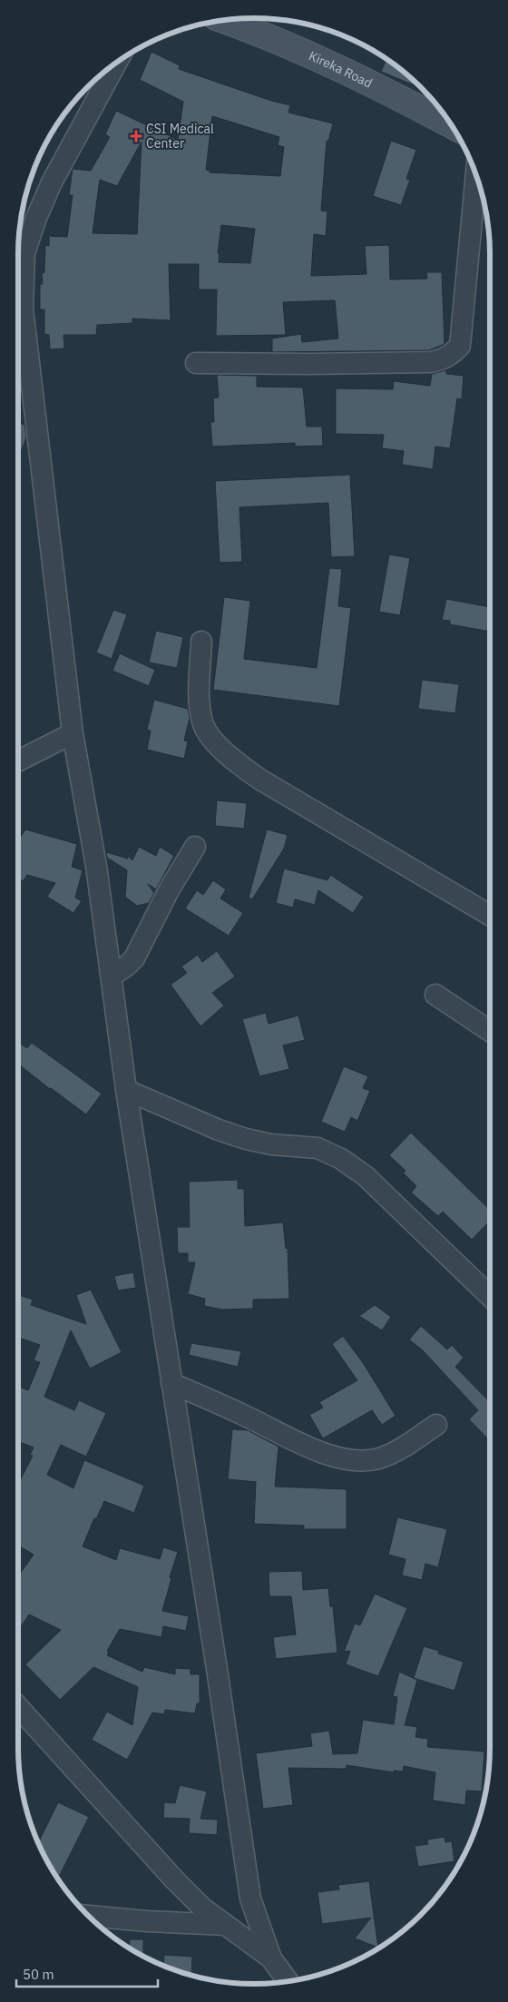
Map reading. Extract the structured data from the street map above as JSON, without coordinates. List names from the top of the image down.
{
  "streets": {
    "main road": ["Kireka Road"]
  },
  "places": {
    "health": ["CSI Medical Center"]
  },
  "scale_bar": "50 m"
}
